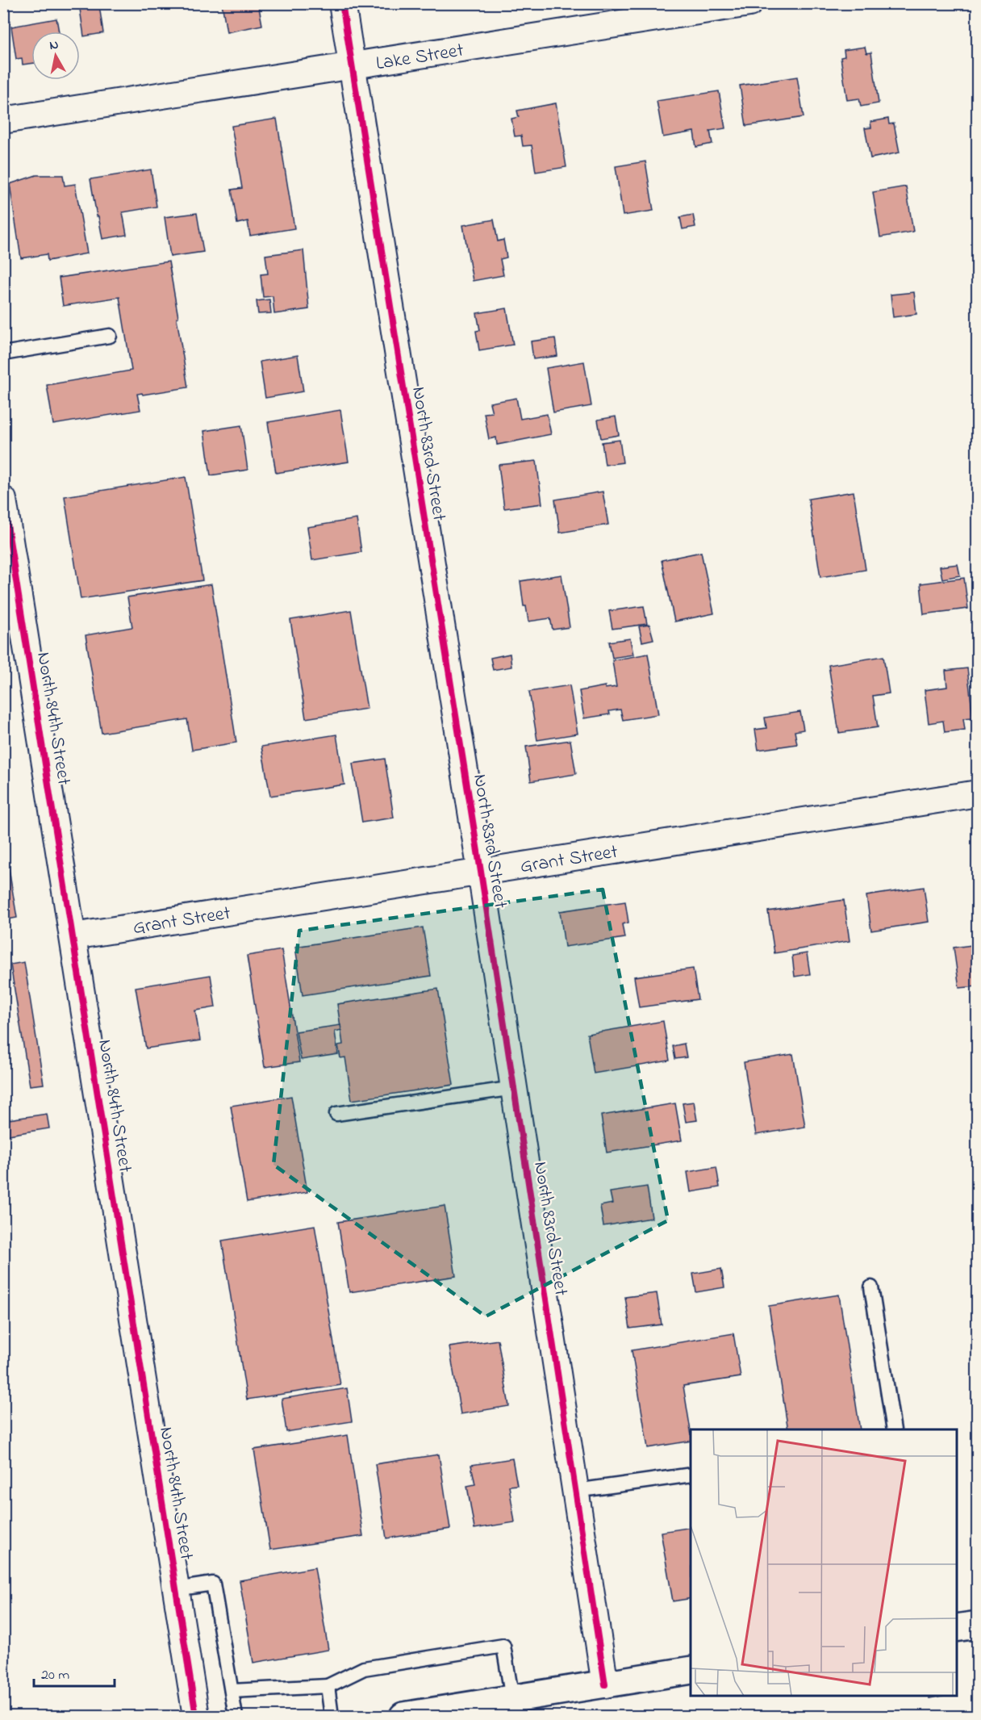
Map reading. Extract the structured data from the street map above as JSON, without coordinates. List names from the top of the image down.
{
  "streets": {
    "street": [
      "Lake Street",
      "North 83rd Street",
      "North 84th Street",
      "Grant Street"
    ]
  },
  "crossings": [
    ["Lake Street", "North 83rd Street"],
    ["North 83rd Street", "Grant Street"],
    ["North 84th Street", "Grant Street"]
  ],
  "scale_bar": "20 m",
  "north": "top"
}
